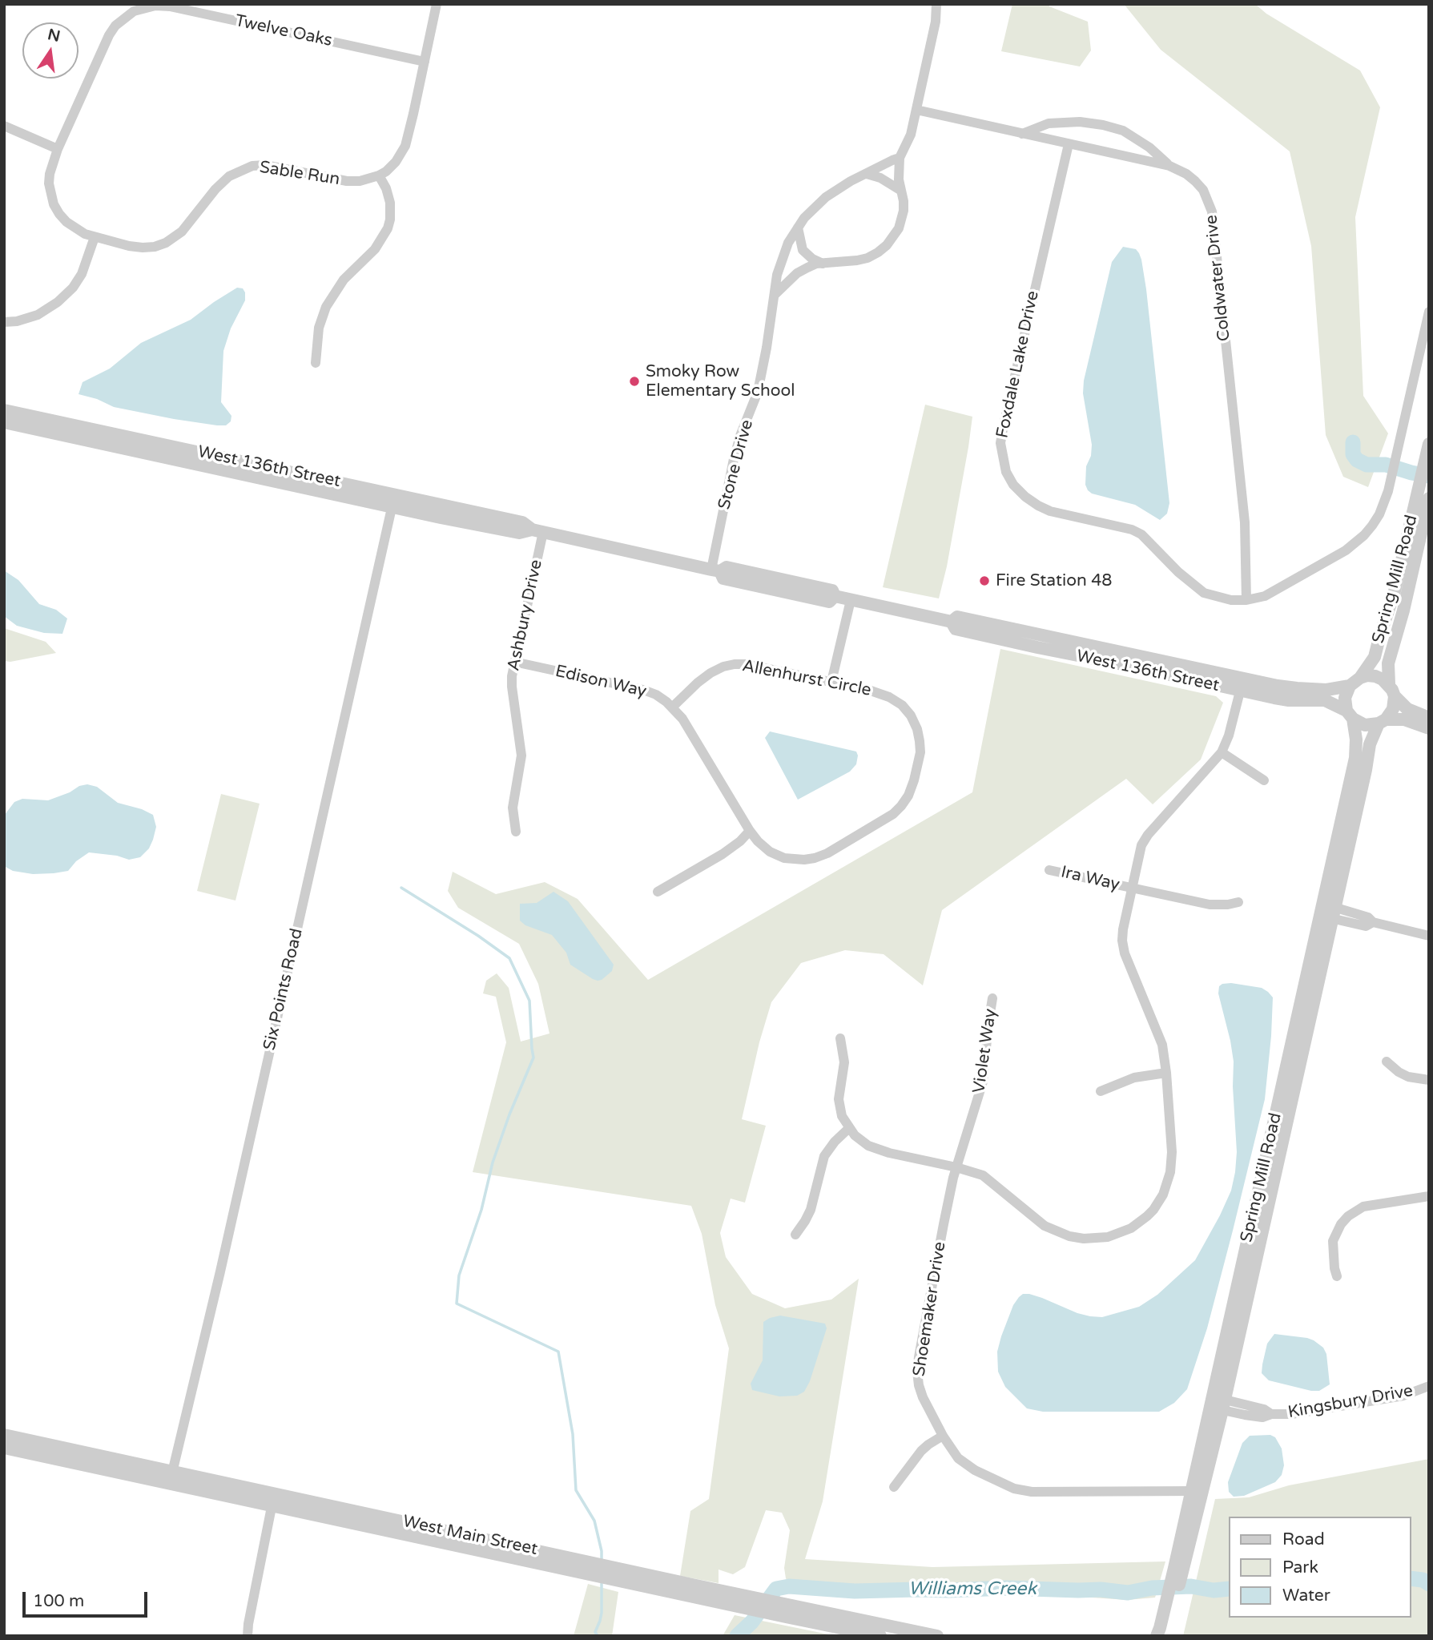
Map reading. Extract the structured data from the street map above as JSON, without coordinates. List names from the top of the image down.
{
  "streets": {
    "street": [
      "Twelve Oaks",
      "Sable Run",
      "Coldwater Drive",
      "Foxdale Lake Drive",
      "Stone Drive",
      "West 136th Street",
      "Spring Mill Road",
      "Ashbury Drive",
      "Allenhurst Circle",
      "Edison Way",
      "Ira Way",
      "Six Points Road",
      "Violet Way",
      "Shoemaker Drive",
      "Kingsbury Drive",
      "West Main Street"
    ]
  },
  "crossings": [
    ["Twelve Oaks", "Sable Run"],
    ["Coldwater Drive", "Foxdale Lake Drive"],
    ["Stone Drive", "West 136th Street"],
    ["West 136th Street", "Spring Mill Road"],
    ["West 136th Street", "Ashbury Drive"],
    ["West 136th Street", "Six Points Road"],
    ["Spring Mill Road", "Shoemaker Drive"],
    ["Spring Mill Road", "Kingsbury Drive"],
    ["Ashbury Drive", "Edison Way"],
    ["Allenhurst Circle", "Edison Way"],
    ["Six Points Road", "West Main Street"],
    ["Violet Way", "Shoemaker Drive"]
  ],
  "water": ["Williams Creek"],
  "places": ["Smoky Row Elementary School", "Fire Station 48"],
  "legend": ["Road", "Park", "Water"],
  "scale_bar": "100 m",
  "north": "top"
}
